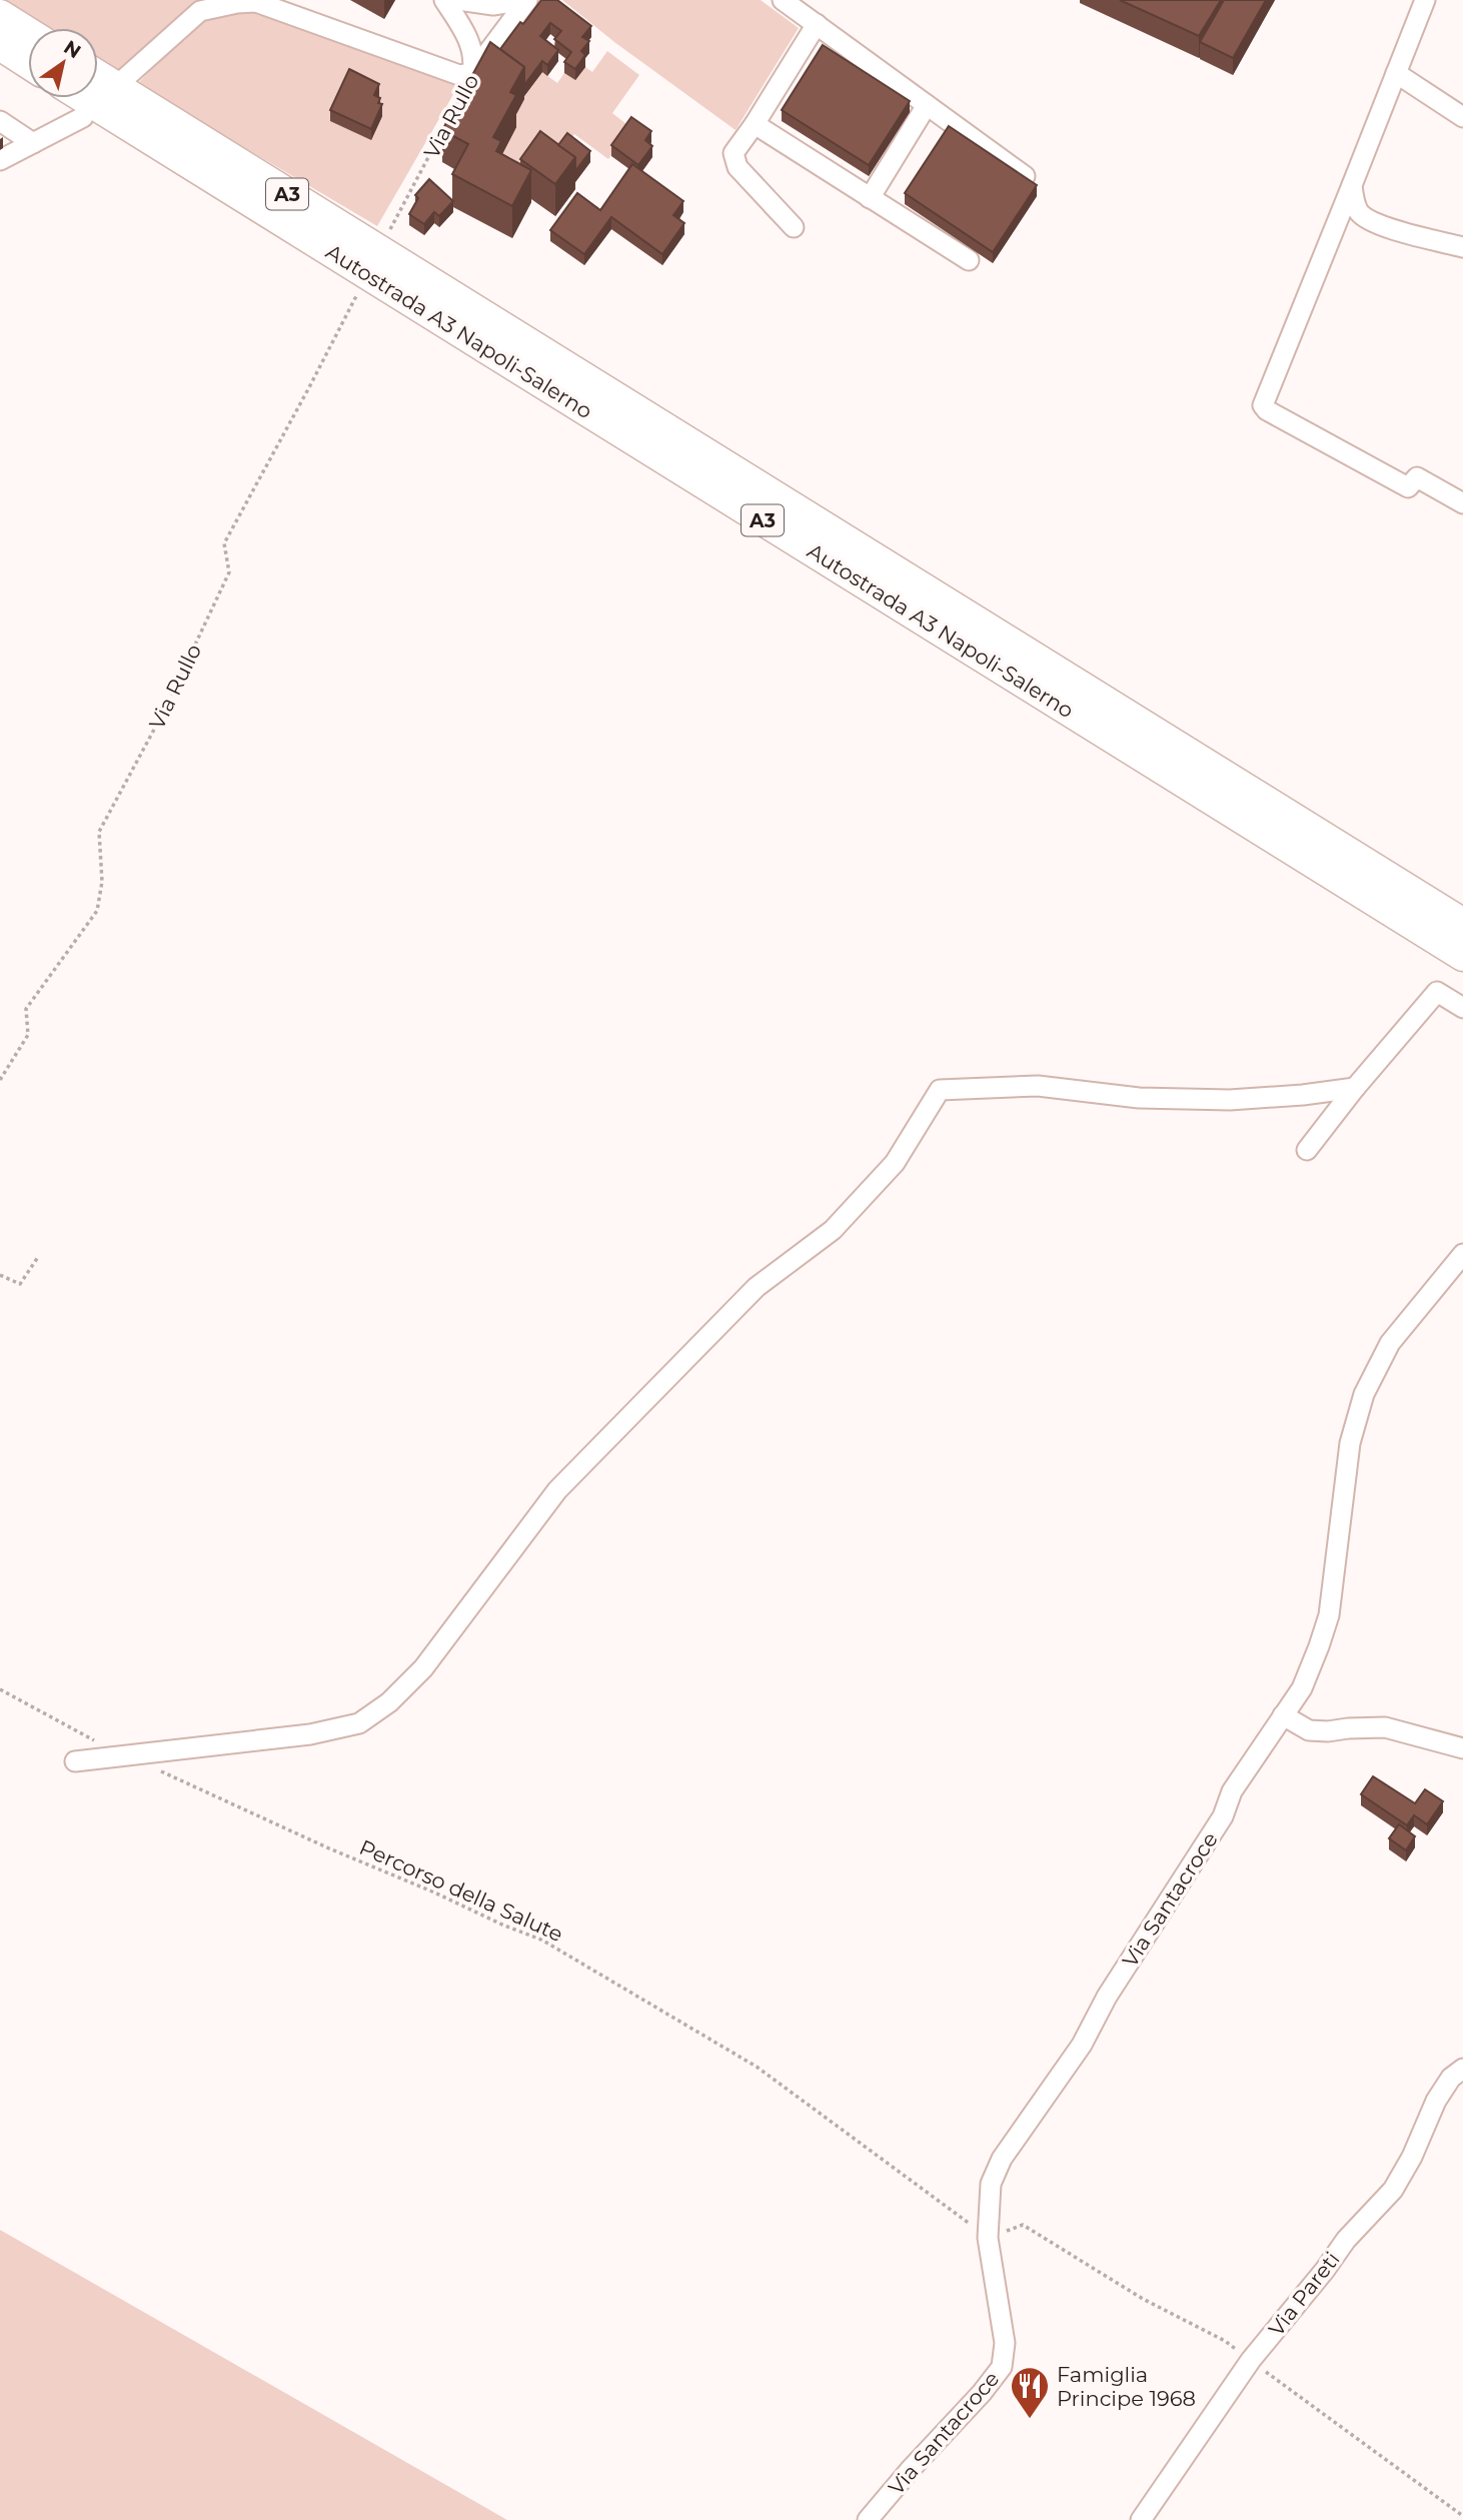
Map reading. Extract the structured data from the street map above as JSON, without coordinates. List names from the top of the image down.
{
  "streets": {
    "highway": ["A3", "Autostrada A3 Napoli-Salerno"],
    "street": ["Via Rullo", "Via Santacroce", "Via Pareti"],
    "path": ["Percorso della Salute"]
  },
  "crossings": [
    ["Percorso della Salute", "Via Santacroce"]
  ],
  "places": {
    "restaurant": ["Famiglia Principe 1968"]
  },
  "north": "top right"
}
